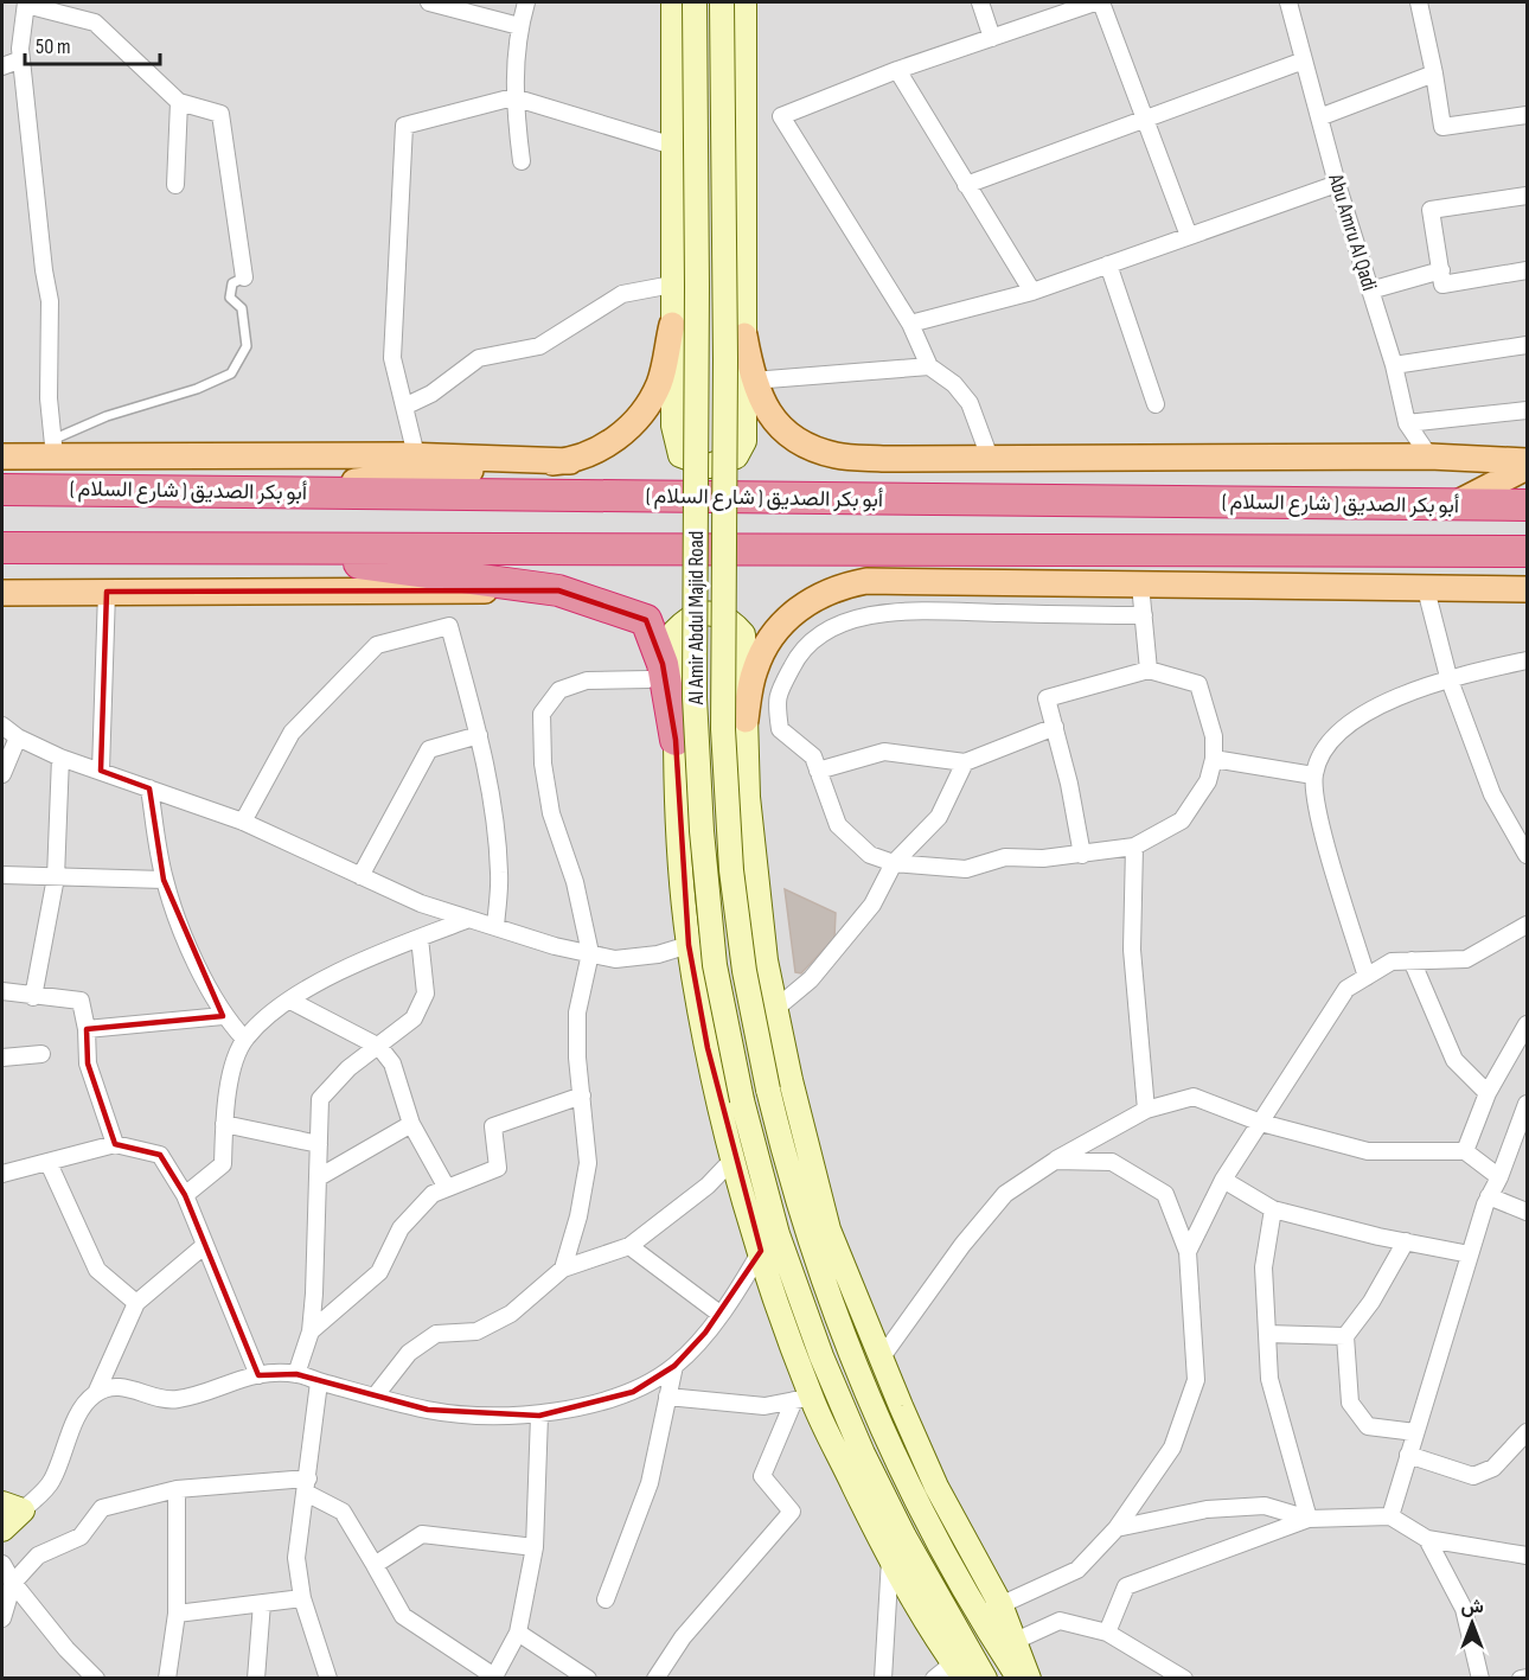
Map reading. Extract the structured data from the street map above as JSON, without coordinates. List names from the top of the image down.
{
  "streets": {
    "highway": ["( شارع السلام ) أبو بكر الصديق"],
    "main road": ["Al Amir Abdul Majid Road"],
    "street": ["Abu Amru Al Qadi"]
  },
  "scale_bar": "50 m",
  "north": "top"
}
